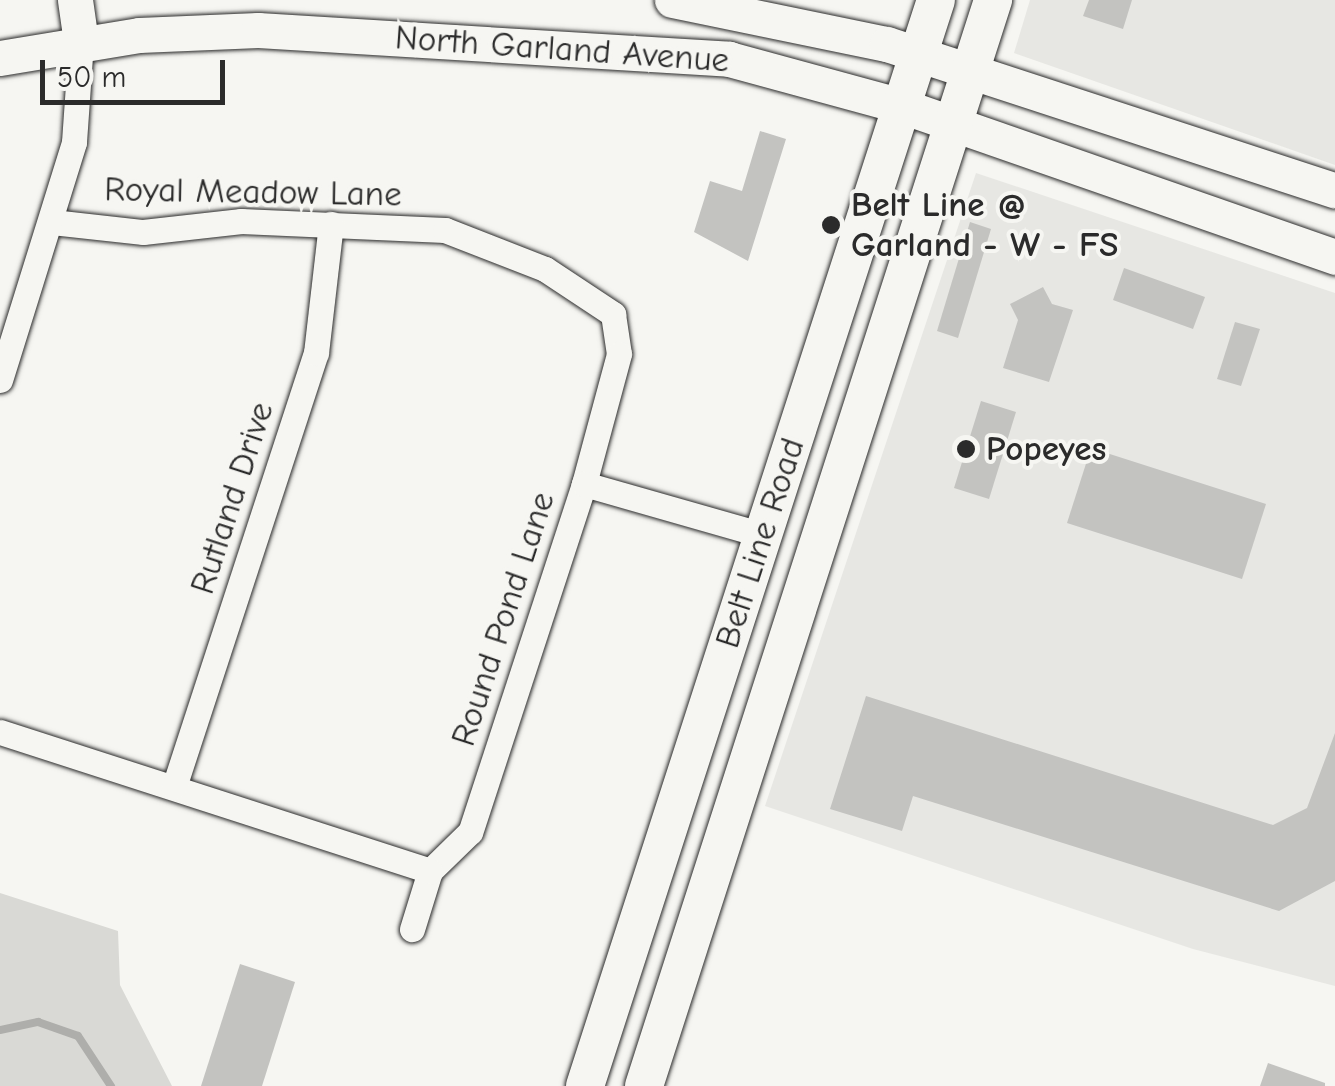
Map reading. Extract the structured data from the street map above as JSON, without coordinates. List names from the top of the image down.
{
  "streets": {
    "main road": ["North Garland Avenue", "Belt Line Road"],
    "street": ["Royal Meadow Lane", "Rutland Drive", "Round Pond Lane"]
  },
  "crossings": [
    ["North Garland Avenue", "Belt Line Road"],
    ["Royal Meadow Lane", "Rutland Drive"],
    ["Royal Meadow Lane", "Round Pond Lane"]
  ],
  "places": ["Belt Line @ Garland - W - FS", "Popeyes"],
  "scale_bar": "50 m"
}
